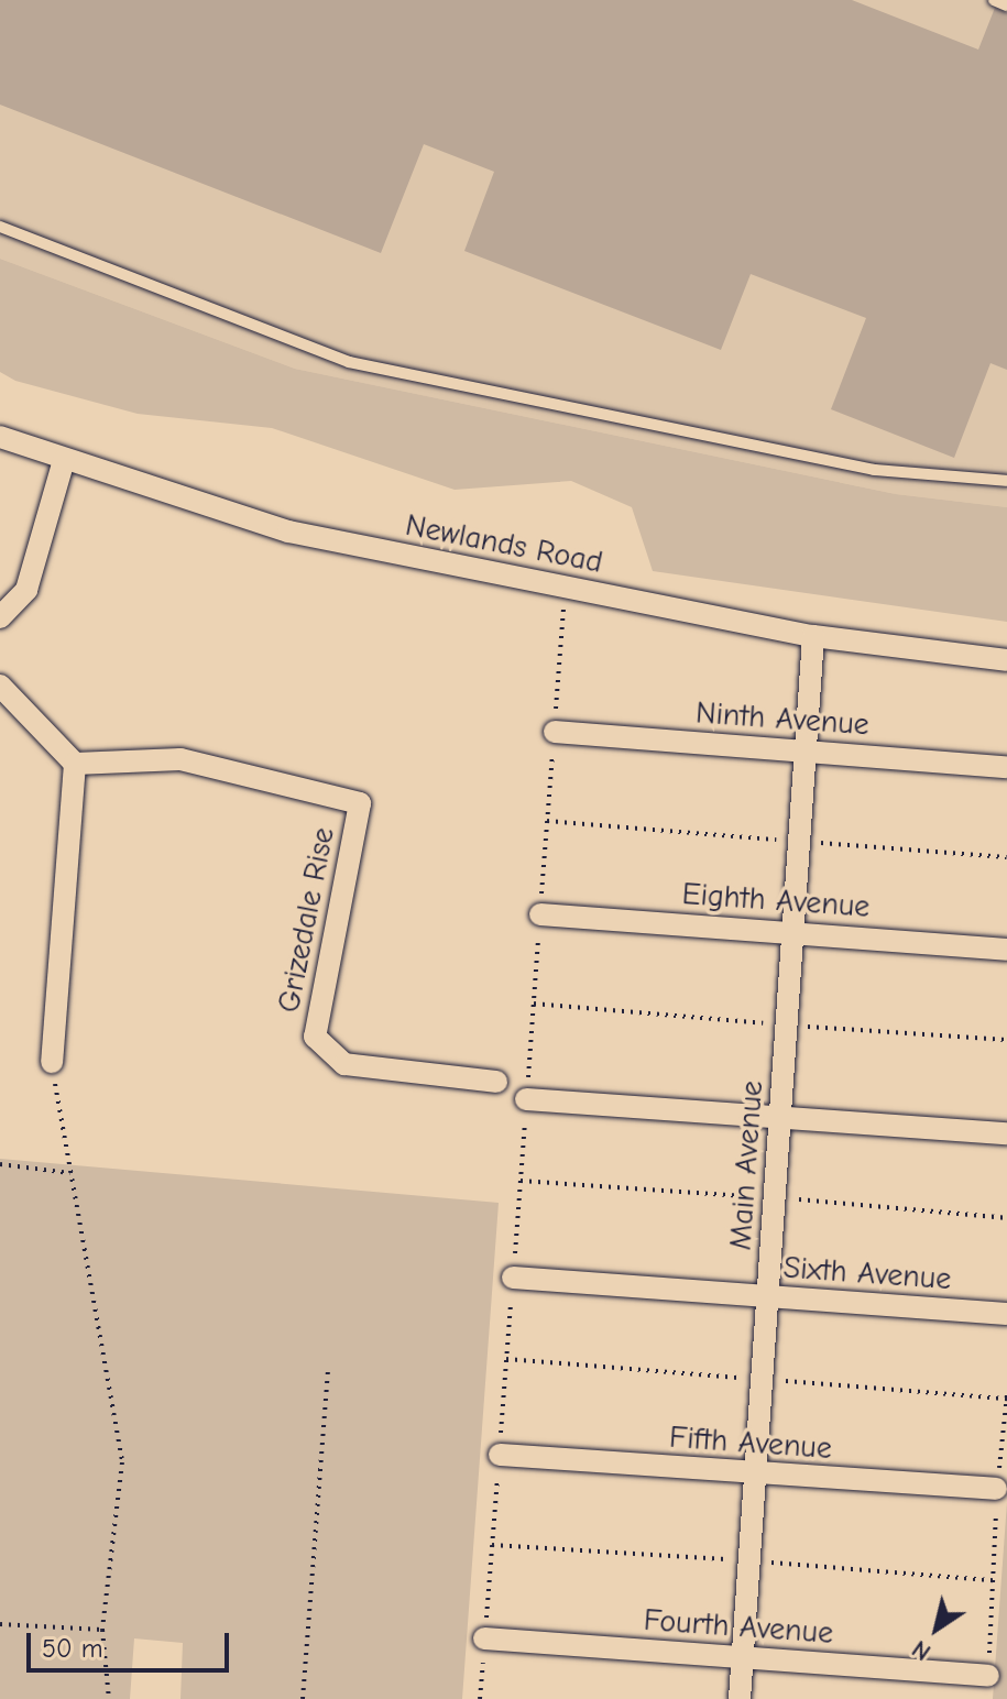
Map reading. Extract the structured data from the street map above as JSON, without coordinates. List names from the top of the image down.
{
  "streets": {
    "street": [
      "Newlands Road",
      "Ninth Avenue",
      "Eighth Avenue",
      "Grizedale Rise",
      "Main Avenue",
      "Sixth Avenue",
      "Fifth Avenue",
      "Fourth Avenue"
    ]
  },
  "crossings": [
    ["Newlands Road", "Main Avenue"],
    ["Ninth Avenue", "Main Avenue"],
    ["Eighth Avenue", "Main Avenue"],
    ["Main Avenue", "Sixth Avenue"],
    ["Main Avenue", "Fifth Avenue"],
    ["Main Avenue", "Fourth Avenue"]
  ],
  "scale_bar": "50 m",
  "north": "bottom left"
}
